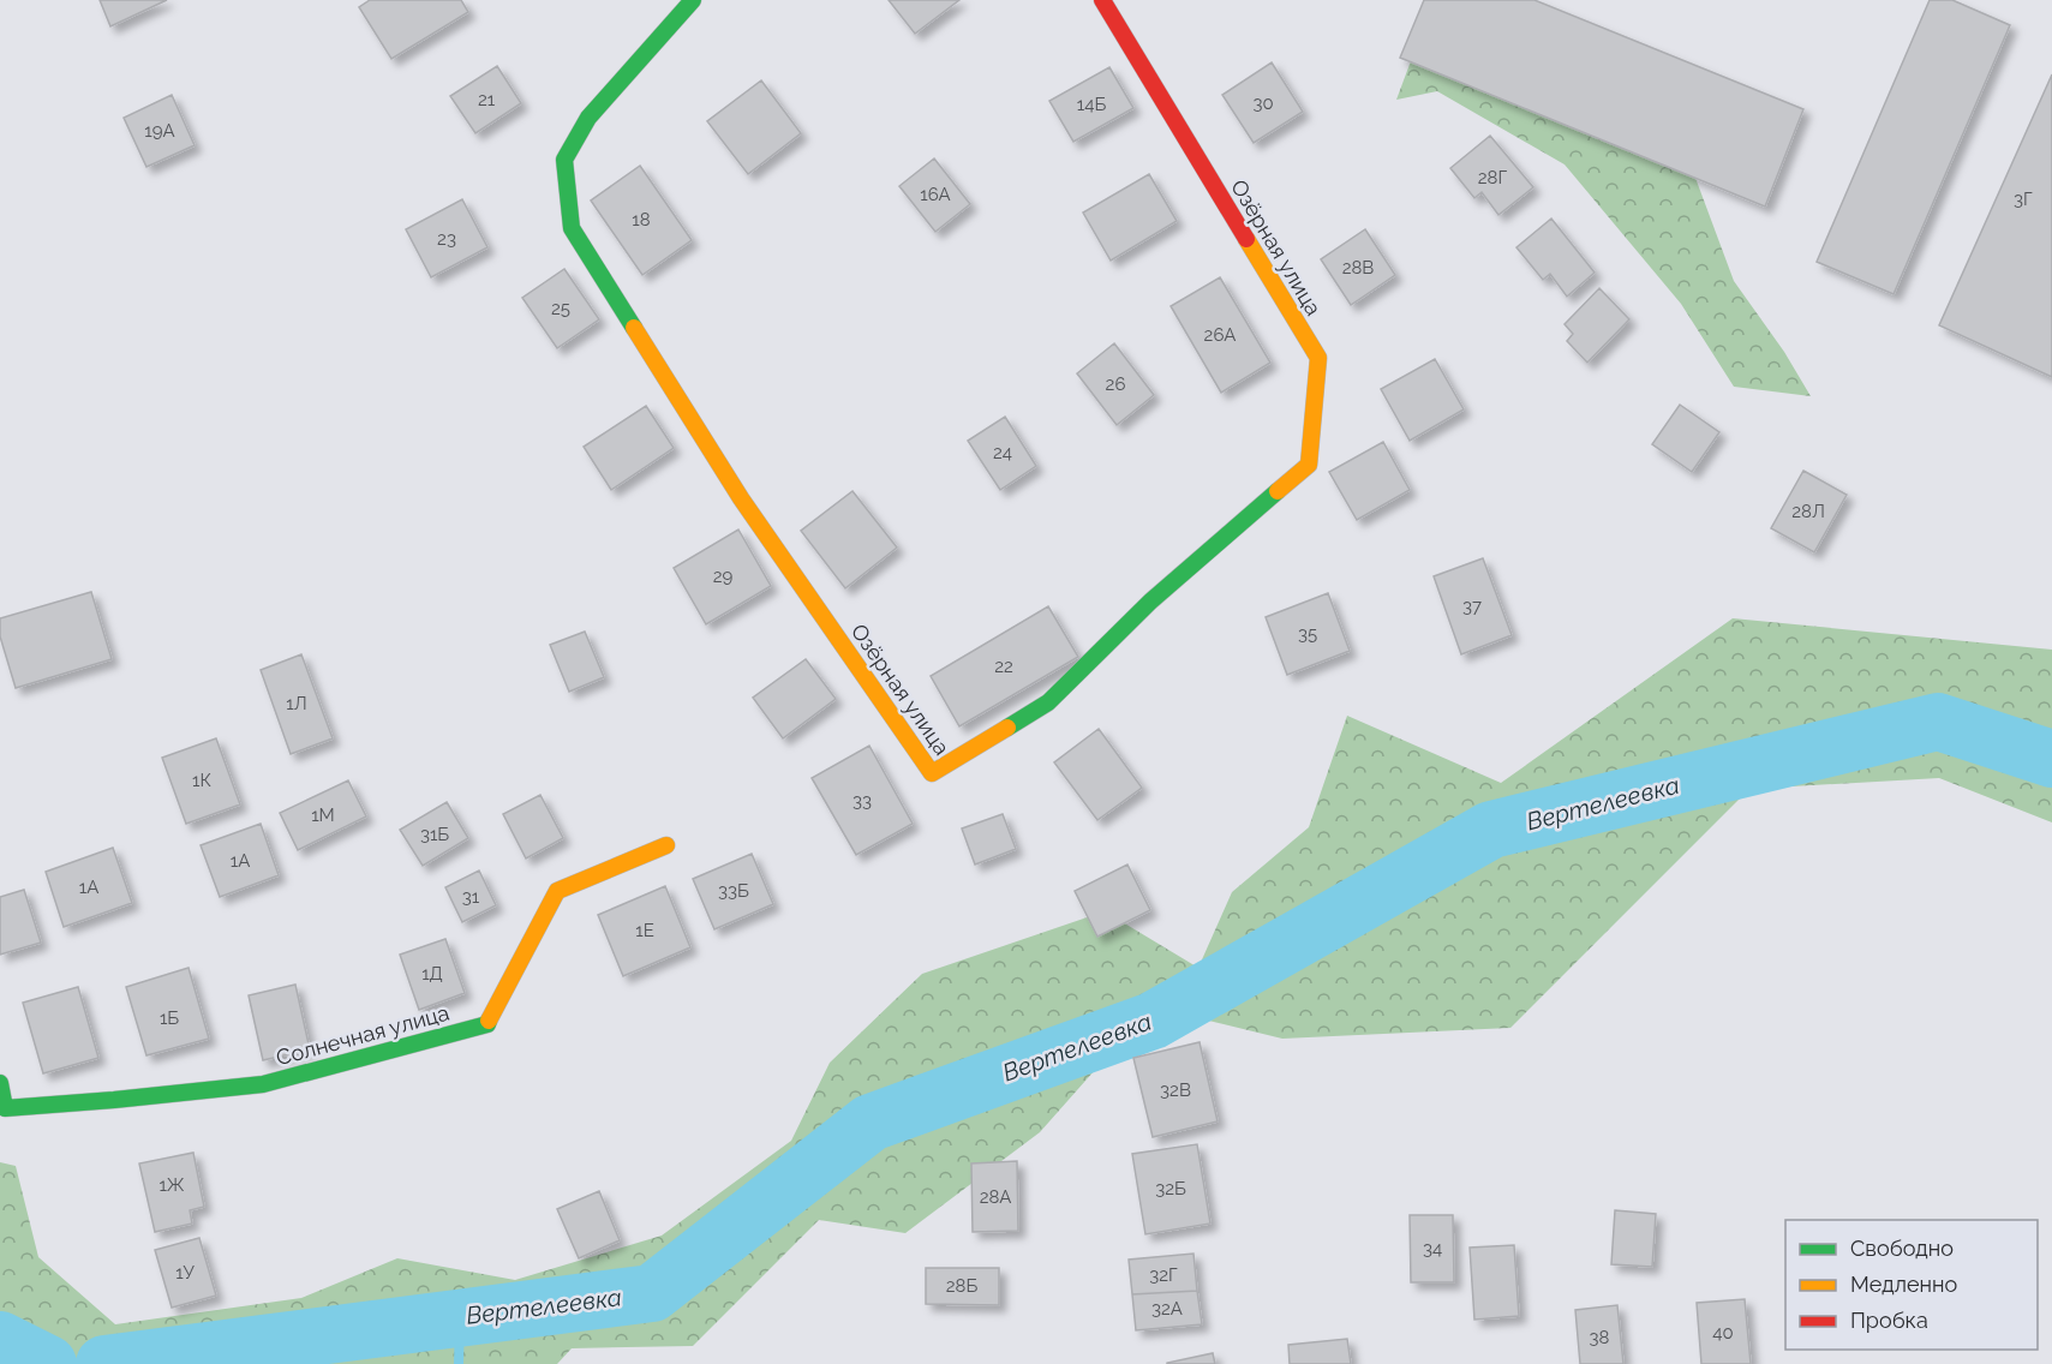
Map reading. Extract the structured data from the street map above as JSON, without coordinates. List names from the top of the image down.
{
  "streets": {
    "street": ["Озёрная улица", "Солнечная улица"]
  },
  "water": ["Вертелеевка"],
  "house_numbers": [
    "21",
    "30",
    "14Б",
    "19А",
    "28Г",
    "16А",
    "3Г",
    "18",
    "23",
    "28В",
    "25",
    "26А",
    "26",
    "24",
    "28Л",
    "29",
    "37",
    "35",
    "22",
    "1Л",
    "1К",
    "33",
    "1М",
    "31Б",
    "1А",
    "1А",
    "33Б",
    "31",
    "1Е",
    "1Д",
    "1Б",
    "32В",
    "1Ж",
    "32Б",
    "28А",
    "34",
    "1У",
    "32Г",
    "28Б",
    "32А",
    "40",
    "38"
  ],
  "legend": ["Свободно", "Медленно", "Пробка"]
}
